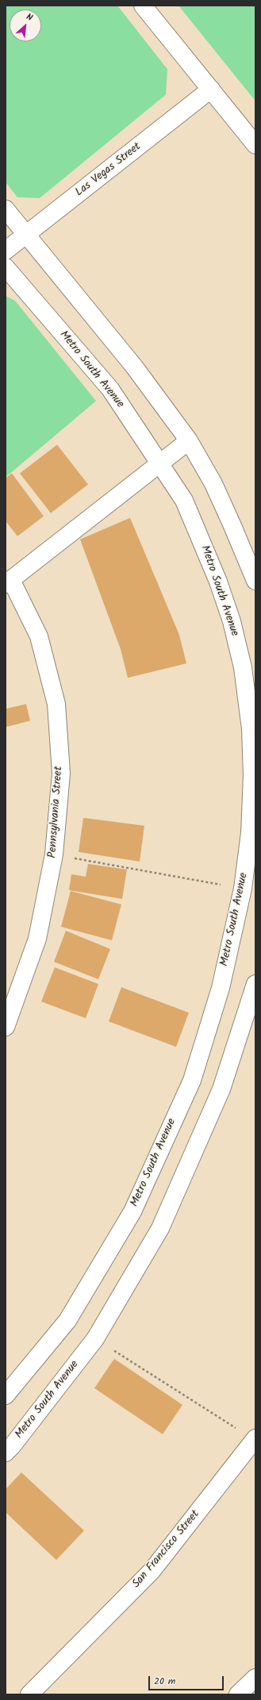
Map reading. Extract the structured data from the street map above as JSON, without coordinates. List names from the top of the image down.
{
  "streets": {
    "street": [
      "Las Vegas Street",
      "Metro South Avenue",
      "Pennsylvania Street",
      "San Francisco Street"
    ]
  },
  "scale_bar": "20 m",
  "north": "top right"
}
